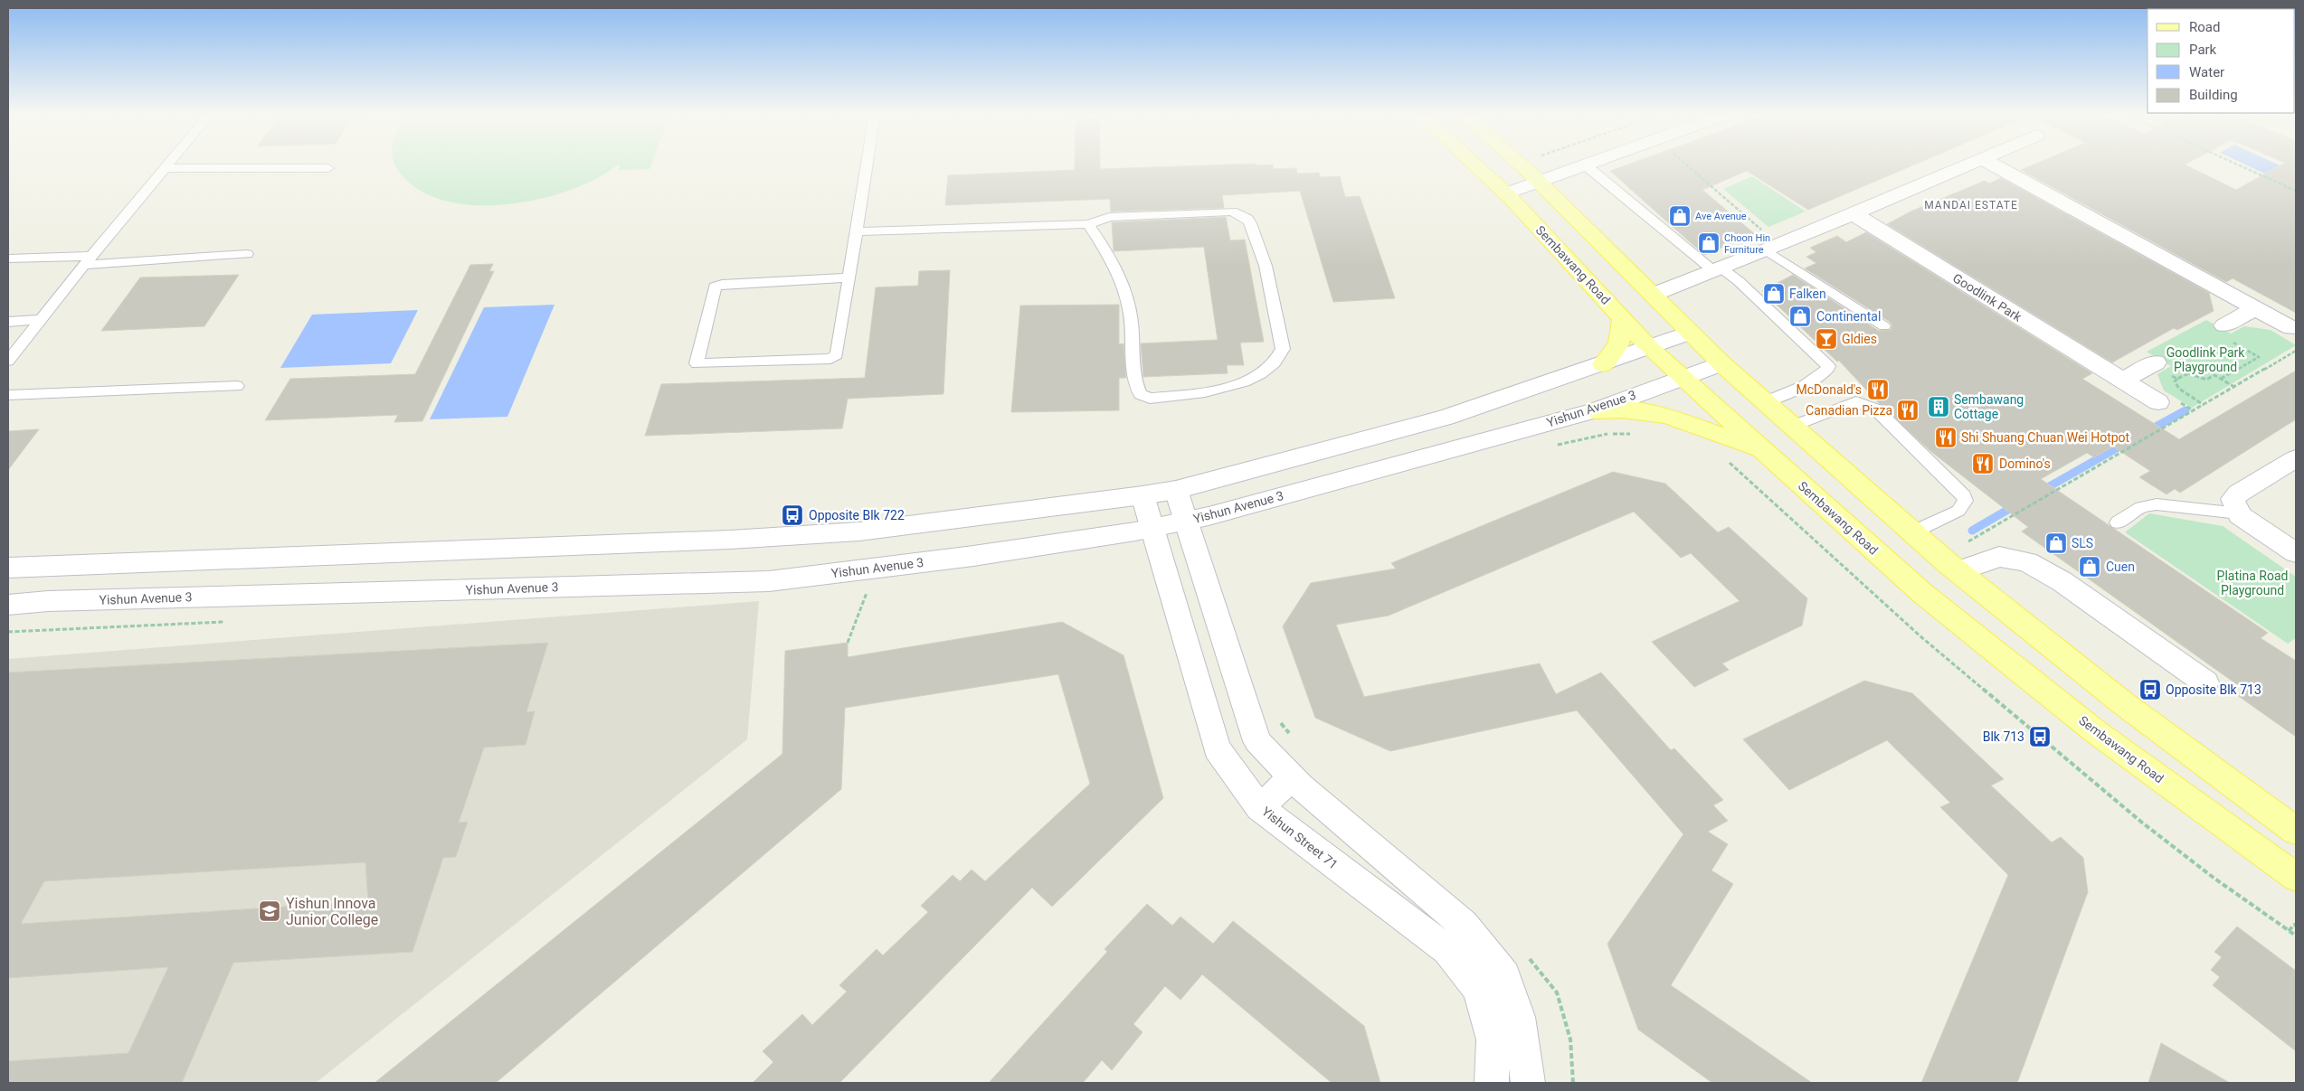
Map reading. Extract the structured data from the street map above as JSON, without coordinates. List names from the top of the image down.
{
  "streets": {
    "main road": ["Sembawang Road"],
    "street": ["Goodlink Park", "Yishun Avenue 3", "Yishun Street 71"]
  },
  "crossings": [
    ["Sembawang Road", "Yishun Avenue 3"],
    ["Yishun Avenue 3", "Yishun Street 71"]
  ],
  "districts": ["MANDAI ESTATE"],
  "parks": ["Goodlink Park Playground", "Platina Road Playground"],
  "places": {
    "shop": [
      "Ave Avenue",
      "Choon Hin Furniture",
      "Falken",
      "Continental",
      "SLS",
      "Cuen"
    ],
    "bar": ["Gldies"],
    "restaurant": [
      "McDonald's",
      "Canadian Pizza",
      "Shi Shuang Chuan Wei Hotpot",
      "Domino's"
    ],
    "building": ["Sembawang Cottage"],
    "bus stop": ["Opposite Blk 722", "Opposite Blk 713", "Blk 713"],
    "school or university": ["Yishun Innova Junior College"]
  },
  "legend": [
    "Road",
    "Park",
    "Water",
    "Building"
  ]
}
